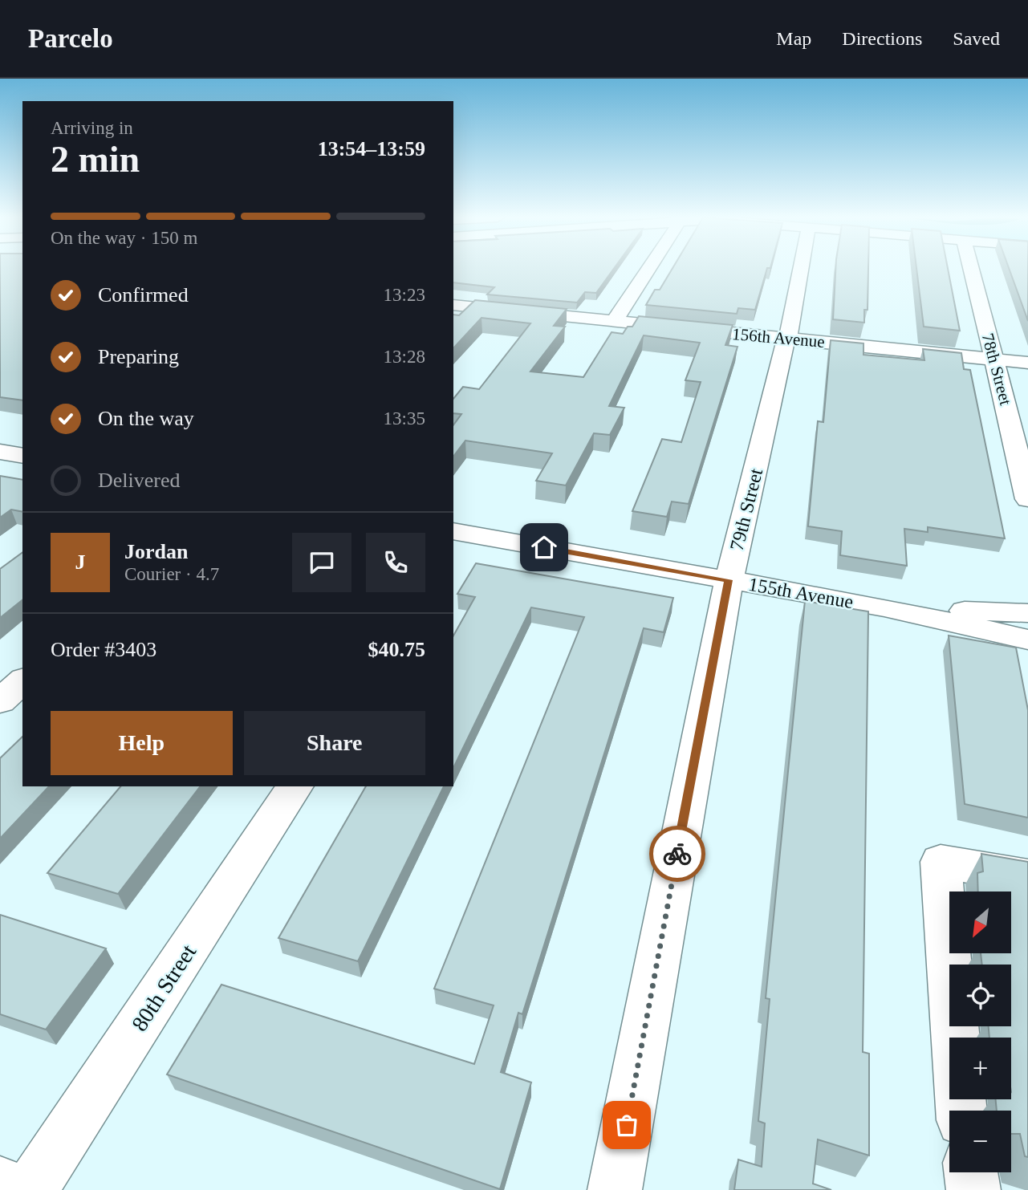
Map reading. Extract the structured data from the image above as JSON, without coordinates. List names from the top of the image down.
{
  "streets": {
    "main road": [
      "156th Avenue",
      "78th Street",
      "79th Street",
      "155th Avenue",
      "80th Street"
    ]
  },
  "crossings": [
    ["156th Avenue", "78th Street"],
    ["156th Avenue", "79th Street"],
    ["79th Street", "155th Avenue"]
  ],
  "north": "bottom left",
  "page": {
    "header": "Parcelo",
    "nav": ["Map", "Directions", "Saved"],
    "heading": ["2 min", "Arriving in", "13:54–13:59"],
    "panel": [
      "Jordan",
      "Courier · 4.7",
      "Order #3403",
      "$40.75"
    ],
    "bar": "On the way · 150 m",
    "list": [
      ["Confirmed", "13:23"],
      ["Preparing", "13:28"],
      ["On the way", "13:35"],
      "Delivered"
    ],
    "round": "J",
    "buttons": ["Help", "Share"],
    "map_buttons": ["+", "−"]
  }
}
